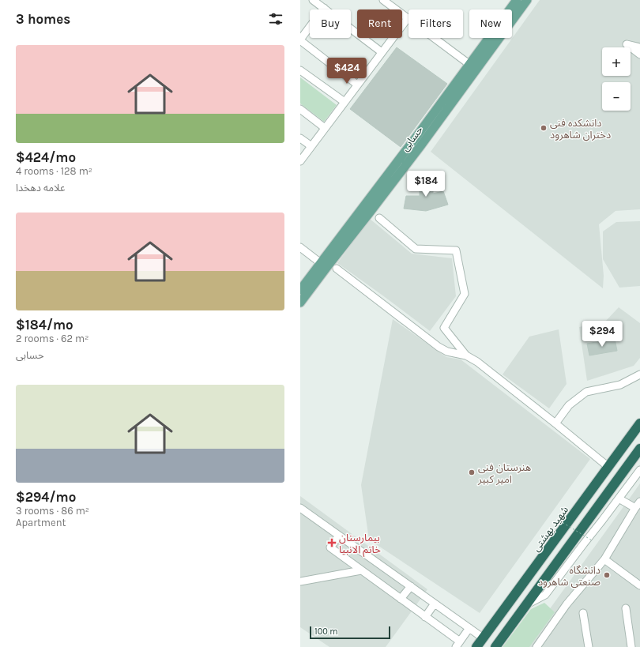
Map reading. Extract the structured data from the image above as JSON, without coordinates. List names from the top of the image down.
{
  "streets": {
    "highway": ["شهید بهشتی"],
    "main road": ["حسابی"]
  },
  "places": {
    "other": ["دانشکده فنی دختران شاهرود", "هنرستان فنی امیر کبیر", "دانشگاه صنعتی شاهرود"],
    "health": ["بیمارستان خاتم الانبیا"]
  },
  "scale_bar": "100 m",
  "page": {
    "heading": "3 homes",
    "chip": [
      "Buy",
      "Rent",
      "Filters",
      "New"
    ],
    "list": [
      {
        "name": "$424/mo",
        "note": "4 rooms · 128 m² · علامه دهخدا"
      },
      {
        "name": "$184/mo",
        "note": "2 rooms · 62 m² · حسابی"
      },
      {
        "name": "$294/mo",
        "note": "3 rooms · 86 m² · Apartment"
      }
    ],
    "map_buttons": ["+", "−"],
    "price": ["$424", "$184", "$294"],
    "scale": "100 m"
  }
}
